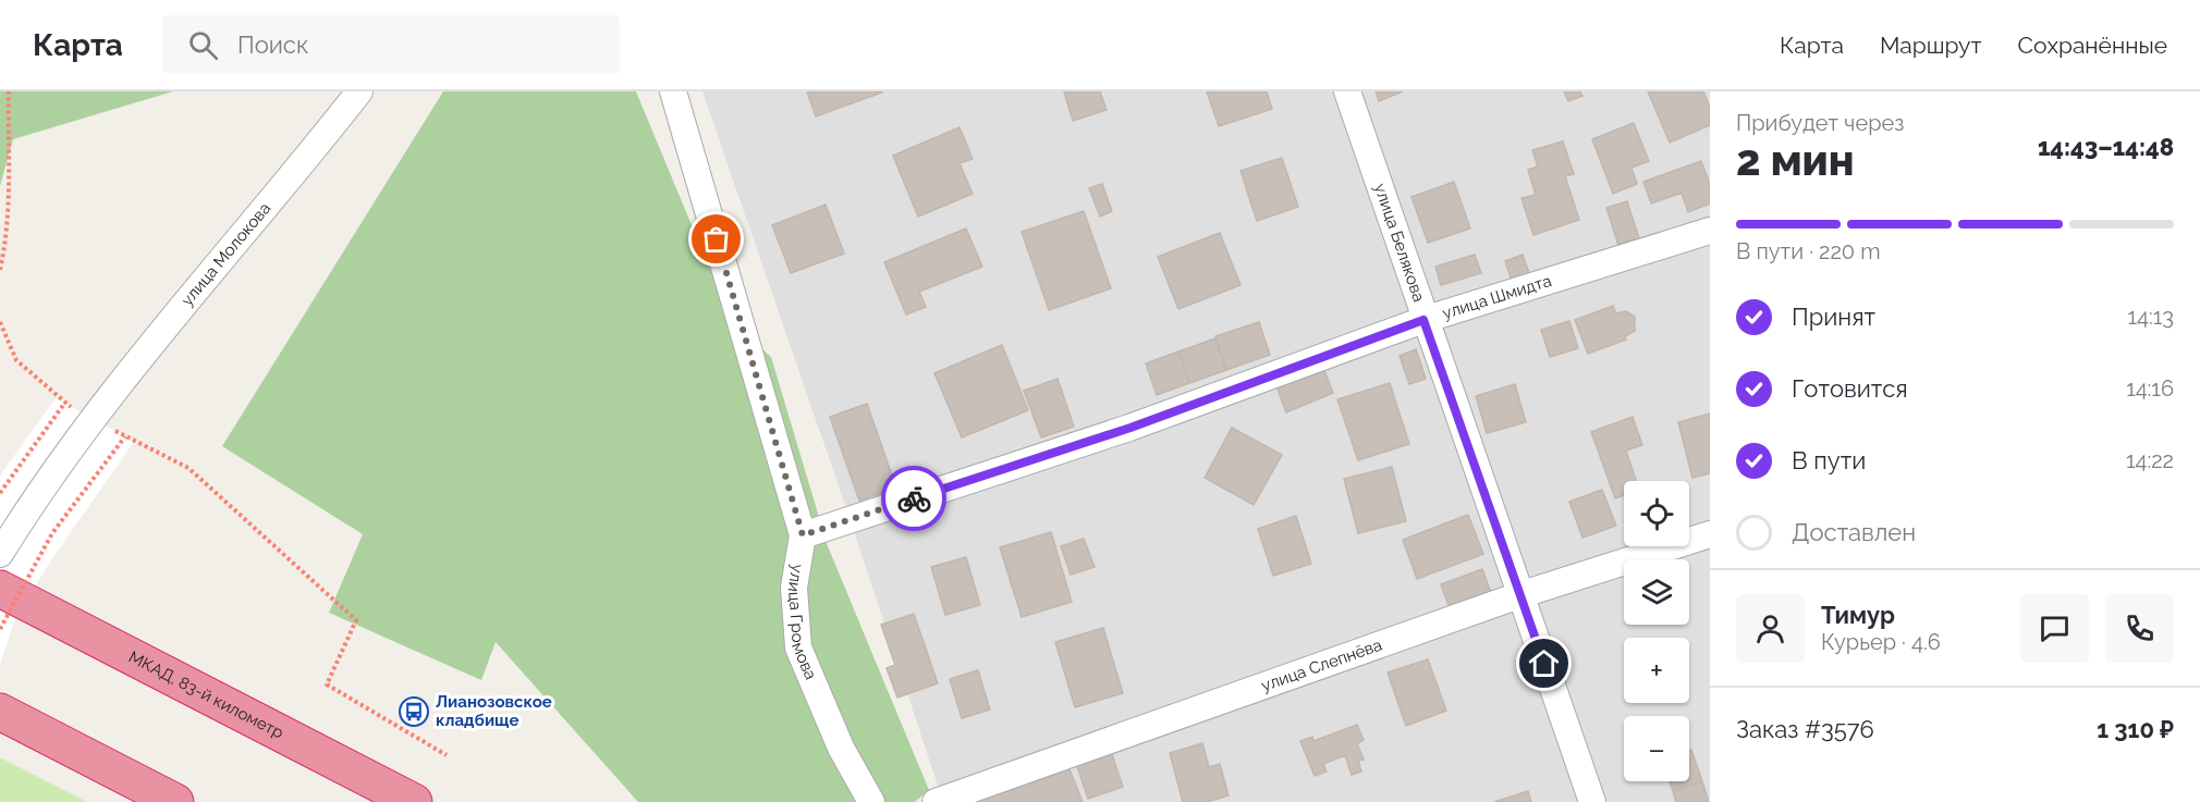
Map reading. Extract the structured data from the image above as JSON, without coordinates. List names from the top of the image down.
{
  "streets": {
    "highway": ["МКАД, 83-й километр"],
    "street": [
      "улица Белякова",
      "улица Молокова",
      "улица Шмидта",
      "улица Громова",
      "улица Слепнёва"
    ]
  },
  "crossings": [
    ["улица Белякова", "улица Шмидта"],
    ["улица Белякова", "улица Слепнёва"],
    ["улица Шмидта", "улица Громова"]
  ],
  "places": {
    "bus stop": ["Лианозовское кладбище"]
  },
  "page": {
    "header": "Карта",
    "search": "Поиск",
    "nav": ["Карта", "Маршрут", "Сохранённые"],
    "heading": ["2 мин", "Прибудет через", "14:43–14:48"],
    "panel": [
      "Тимур",
      "Курьер · 4.6",
      "Заказ #3576",
      "1 310 ₽"
    ],
    "bar": "В пути · 220 m",
    "list": [
      ["Принят", "14:13"],
      ["Готовится", "14:16"],
      ["В пути", "14:22"],
      "Доставлен"
    ],
    "map_buttons": ["+", "−"]
  }
}
